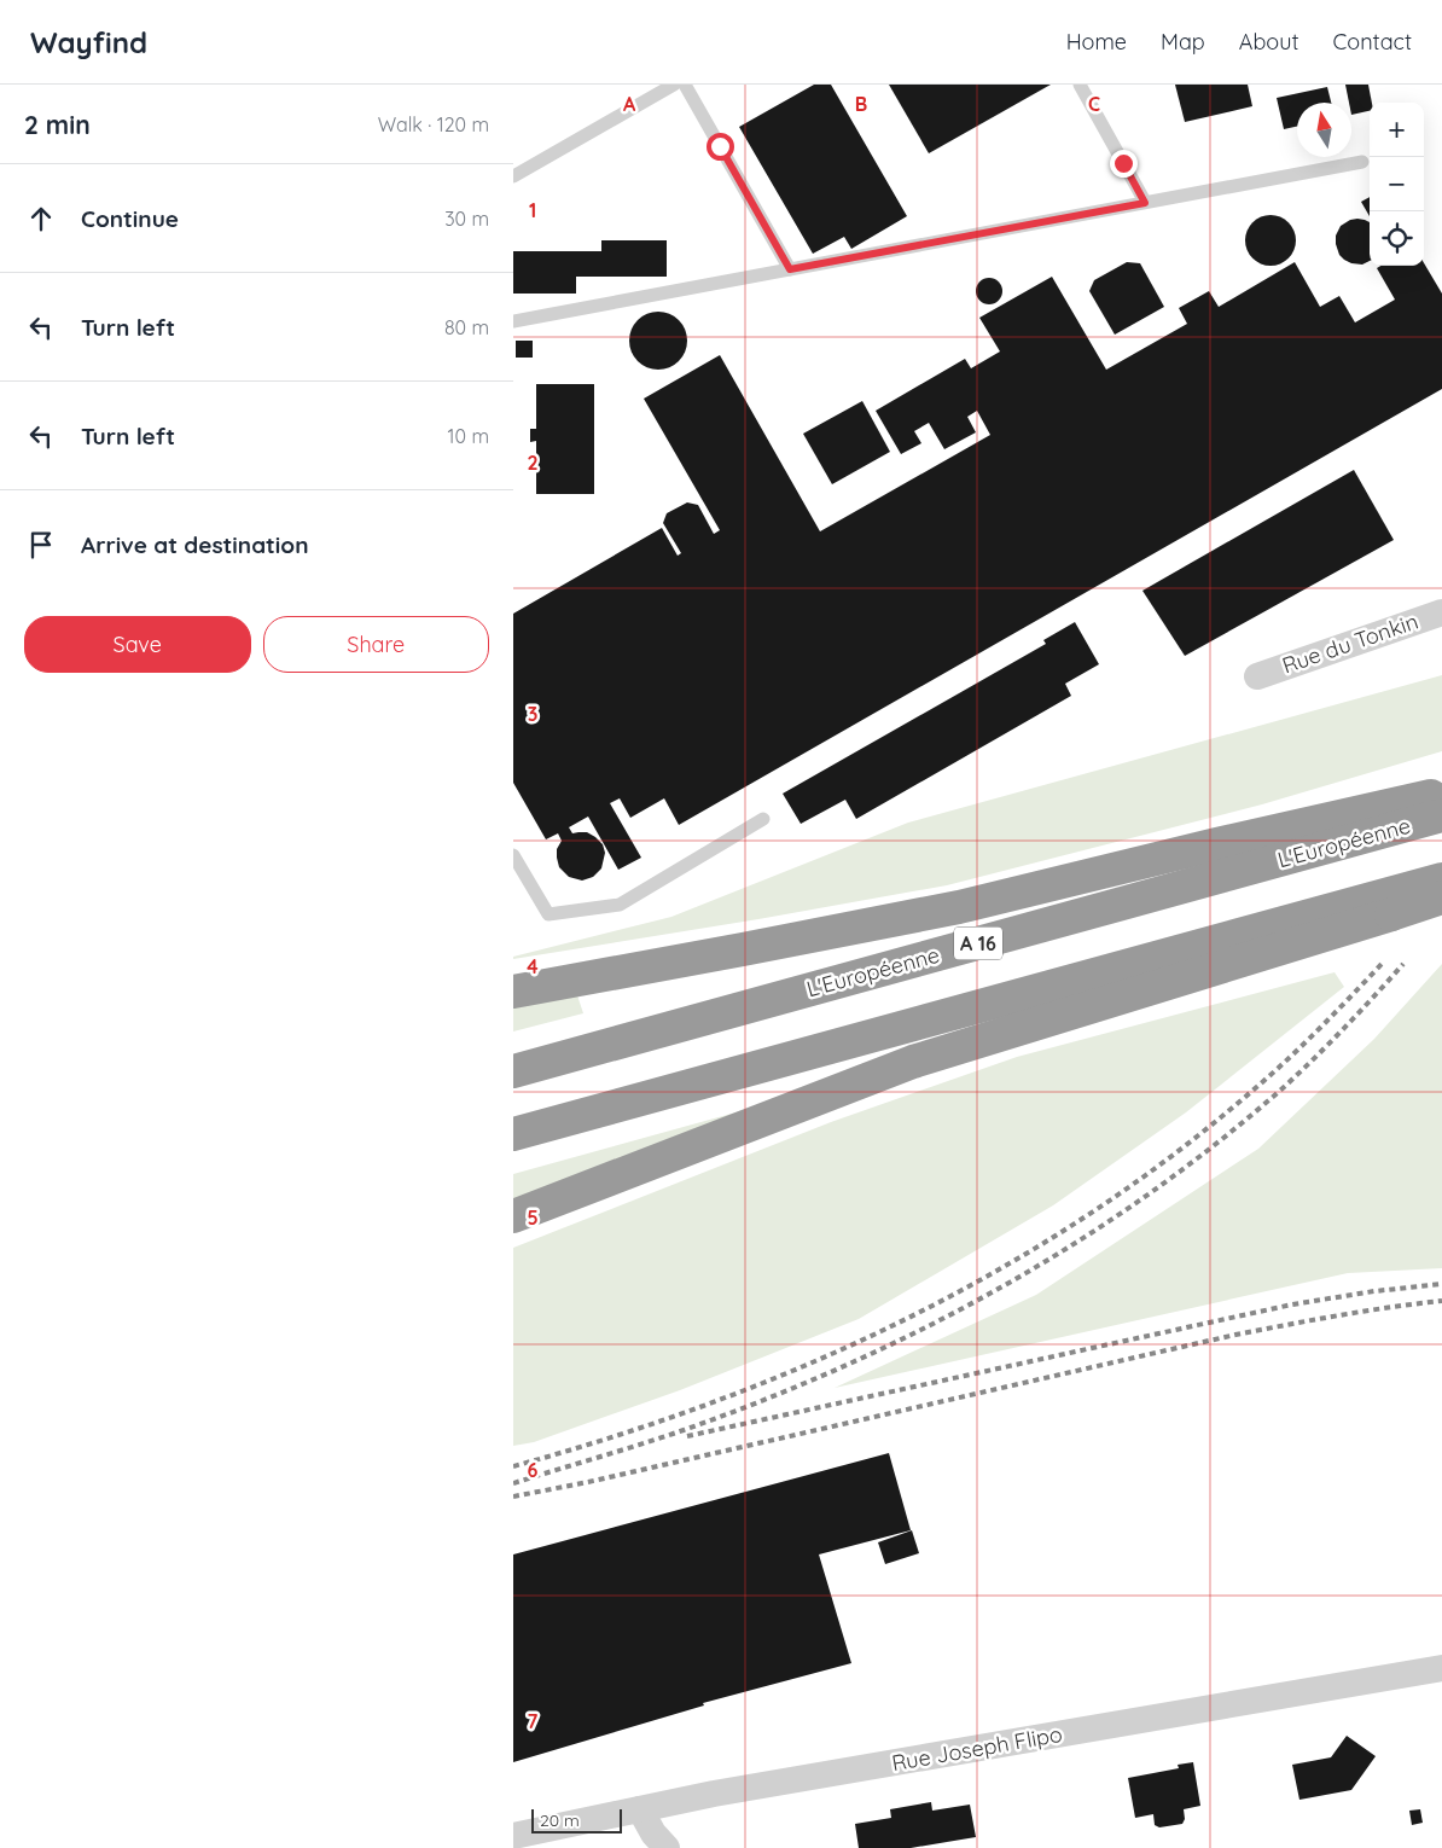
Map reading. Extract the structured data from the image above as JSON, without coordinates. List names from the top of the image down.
{
  "streets": {
    "highway": ["L'Européenne", "A 16"],
    "street": ["Rue du Tonkin", "Rue Joseph Flipo"]
  },
  "scale_bar": "20 m",
  "north": "top",
  "page": {
    "header": "Wayfind",
    "nav": [
      "Home",
      "Map",
      "About",
      "Contact"
    ],
    "heading": ["2 min", "Walk · 120 m"],
    "map_buttons": ["+", "−"],
    "list": [
      ["Continue", "30 m"],
      ["Turn left", "80 m"],
      ["Turn left", "10 m"],
      "Arrive at destination"
    ],
    "buttons": ["Save", "Share"],
    "scale": "20 m"
  },
  "grid": {
    "columns": ["A", "B", "C"],
    "rows": [
      "1",
      "2",
      "3",
      "4",
      "5",
      "6",
      "7"
    ]
  }
}
